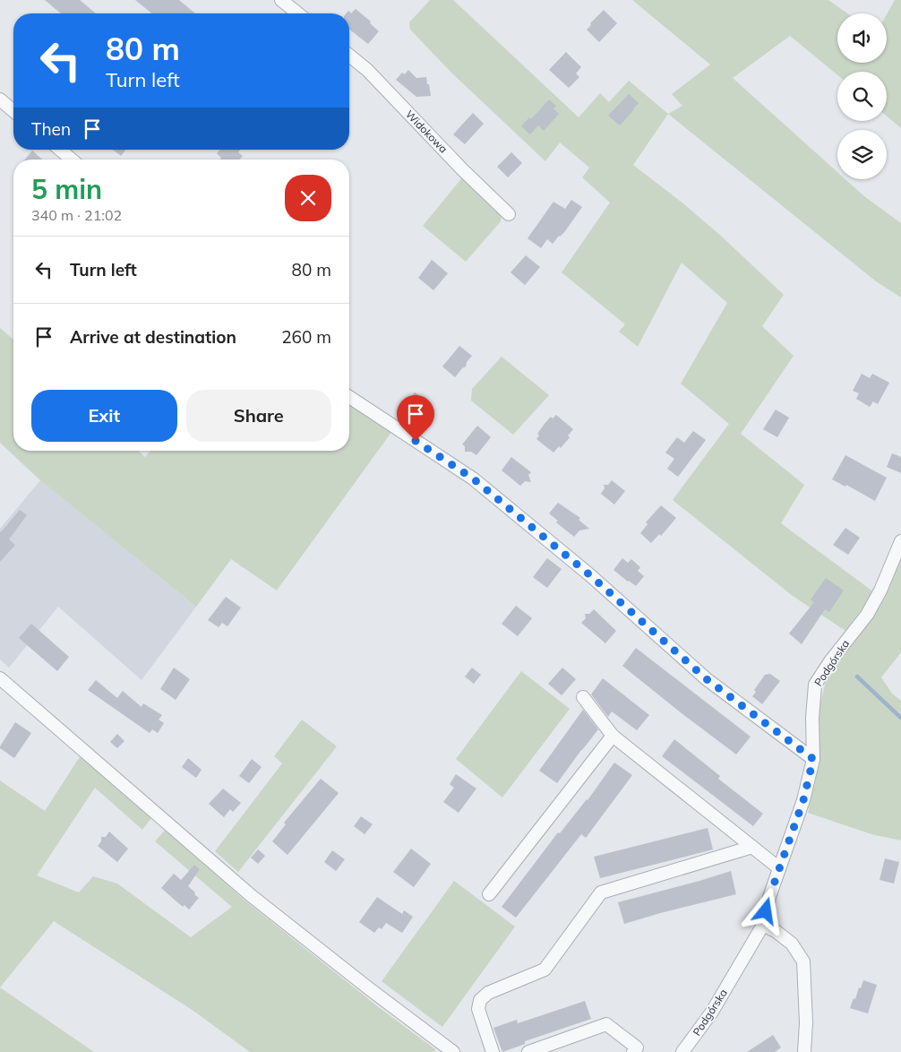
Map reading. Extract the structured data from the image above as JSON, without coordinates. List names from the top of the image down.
{
  "streets": {
    "street": ["Widokowa", "Podgórska"]
  },
  "page": {
    "turn": ["80 m", "Turn left"],
    "then": "Then",
    "heading": ["5 min", "340 m · 21:02"],
    "list": [
      {
        "name": "Turn left",
        "value": "80 m"
      },
      {
        "name": "Arrive at destination",
        "value": "260 m"
      }
    ],
    "buttons": ["Exit", "Share"]
  }
}
